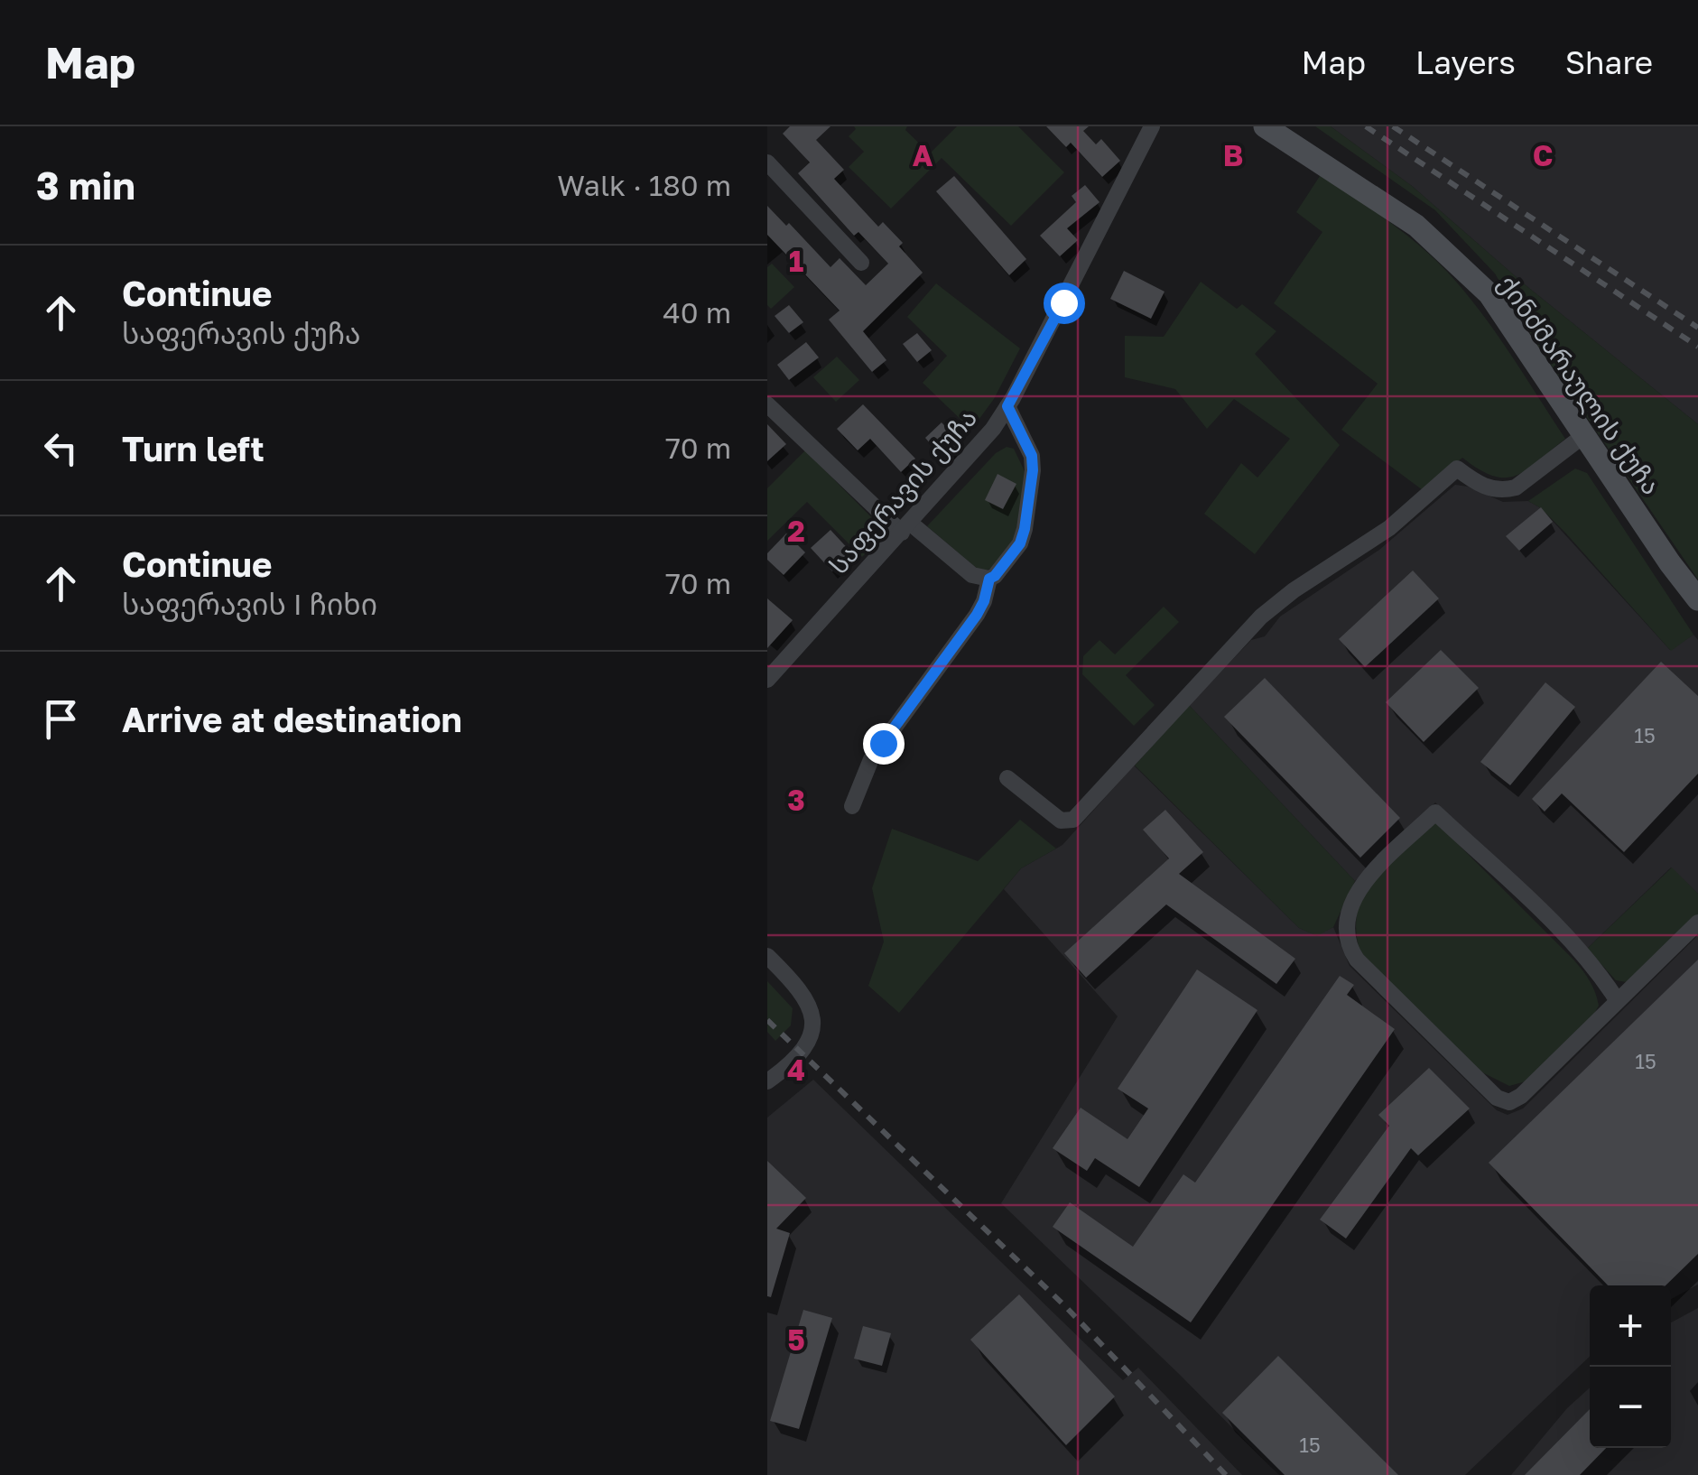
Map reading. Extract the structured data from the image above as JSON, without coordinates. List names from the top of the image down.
{
  "streets": {
    "main road": ["ქინძმარაულის ქუჩა"],
    "street": ["საფერავის ქუჩა"]
  },
  "house_numbers": ["15", "15", "15"],
  "page": {
    "header": "Map",
    "nav": ["Map", "Layers", "Share"],
    "heading": ["3 min", "Walk · 180 m"],
    "list": [
      ["Continue", "საფერავის ქუჩა", "40 m"],
      ["Turn left", "70 m"],
      ["Continue", "საფერავის I ჩიხი", "70 m"],
      "Arrive at destination"
    ],
    "map_buttons": ["+", "−"]
  },
  "grid": {
    "columns": ["A", "B", "C"],
    "rows": [
      "1",
      "2",
      "3",
      "4",
      "5"
    ]
  }
}
